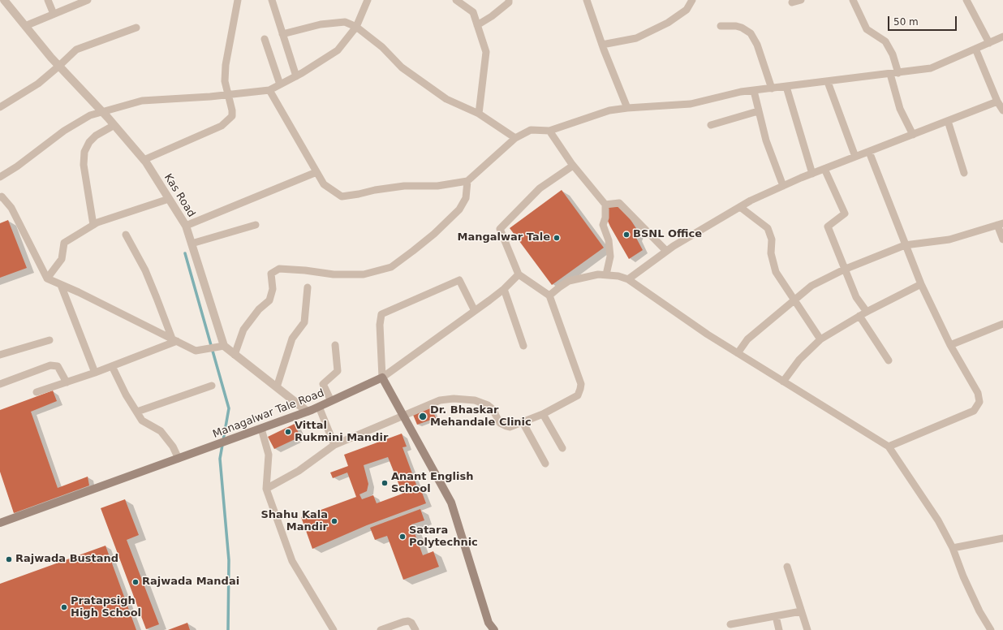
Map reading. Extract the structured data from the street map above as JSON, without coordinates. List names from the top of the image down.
{
  "streets": {
    "main road": ["Managalwar Tale Road"],
    "street": ["Kas Road"]
  },
  "places": [
    "BSNL Office",
    "Mangalwar Tale",
    "Dr. Bhaskar Mehandale Clinic",
    "Vittal Rukmini Mandir",
    "Anant English School",
    "Shahu Kala Mandir",
    "Satara Polytechnic",
    "Rajwada Bustand",
    "Rajwada Mandai",
    "Pratapsigh High School"
  ],
  "scale_bar": "50 m"
}
